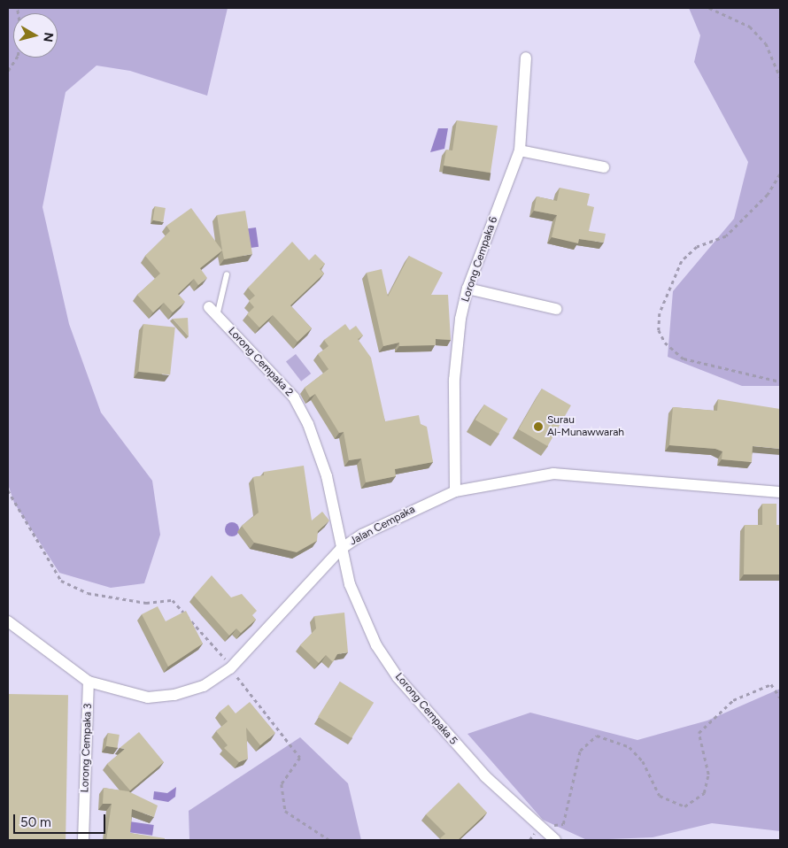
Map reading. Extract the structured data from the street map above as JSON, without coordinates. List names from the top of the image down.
{
  "streets": {
    "street": [
      "Lorong Cempaka 6",
      "Lorong Cempaka 2",
      "Jalan Cempaka",
      "Lorong Cempaka 5",
      "Lorong Cempaka 3"
    ]
  },
  "crossings": [
    ["Lorong Cempaka 6", "Jalan Cempaka"],
    ["Lorong Cempaka 2", "Jalan Cempaka"],
    ["Lorong Cempaka 2", "Lorong Cempaka 5"],
    ["Jalan Cempaka", "Lorong Cempaka 5"],
    ["Jalan Cempaka", "Lorong Cempaka 3"]
  ],
  "places": ["Surau Al-Munawwarah"],
  "scale_bar": "50 m",
  "north": "right"
}
